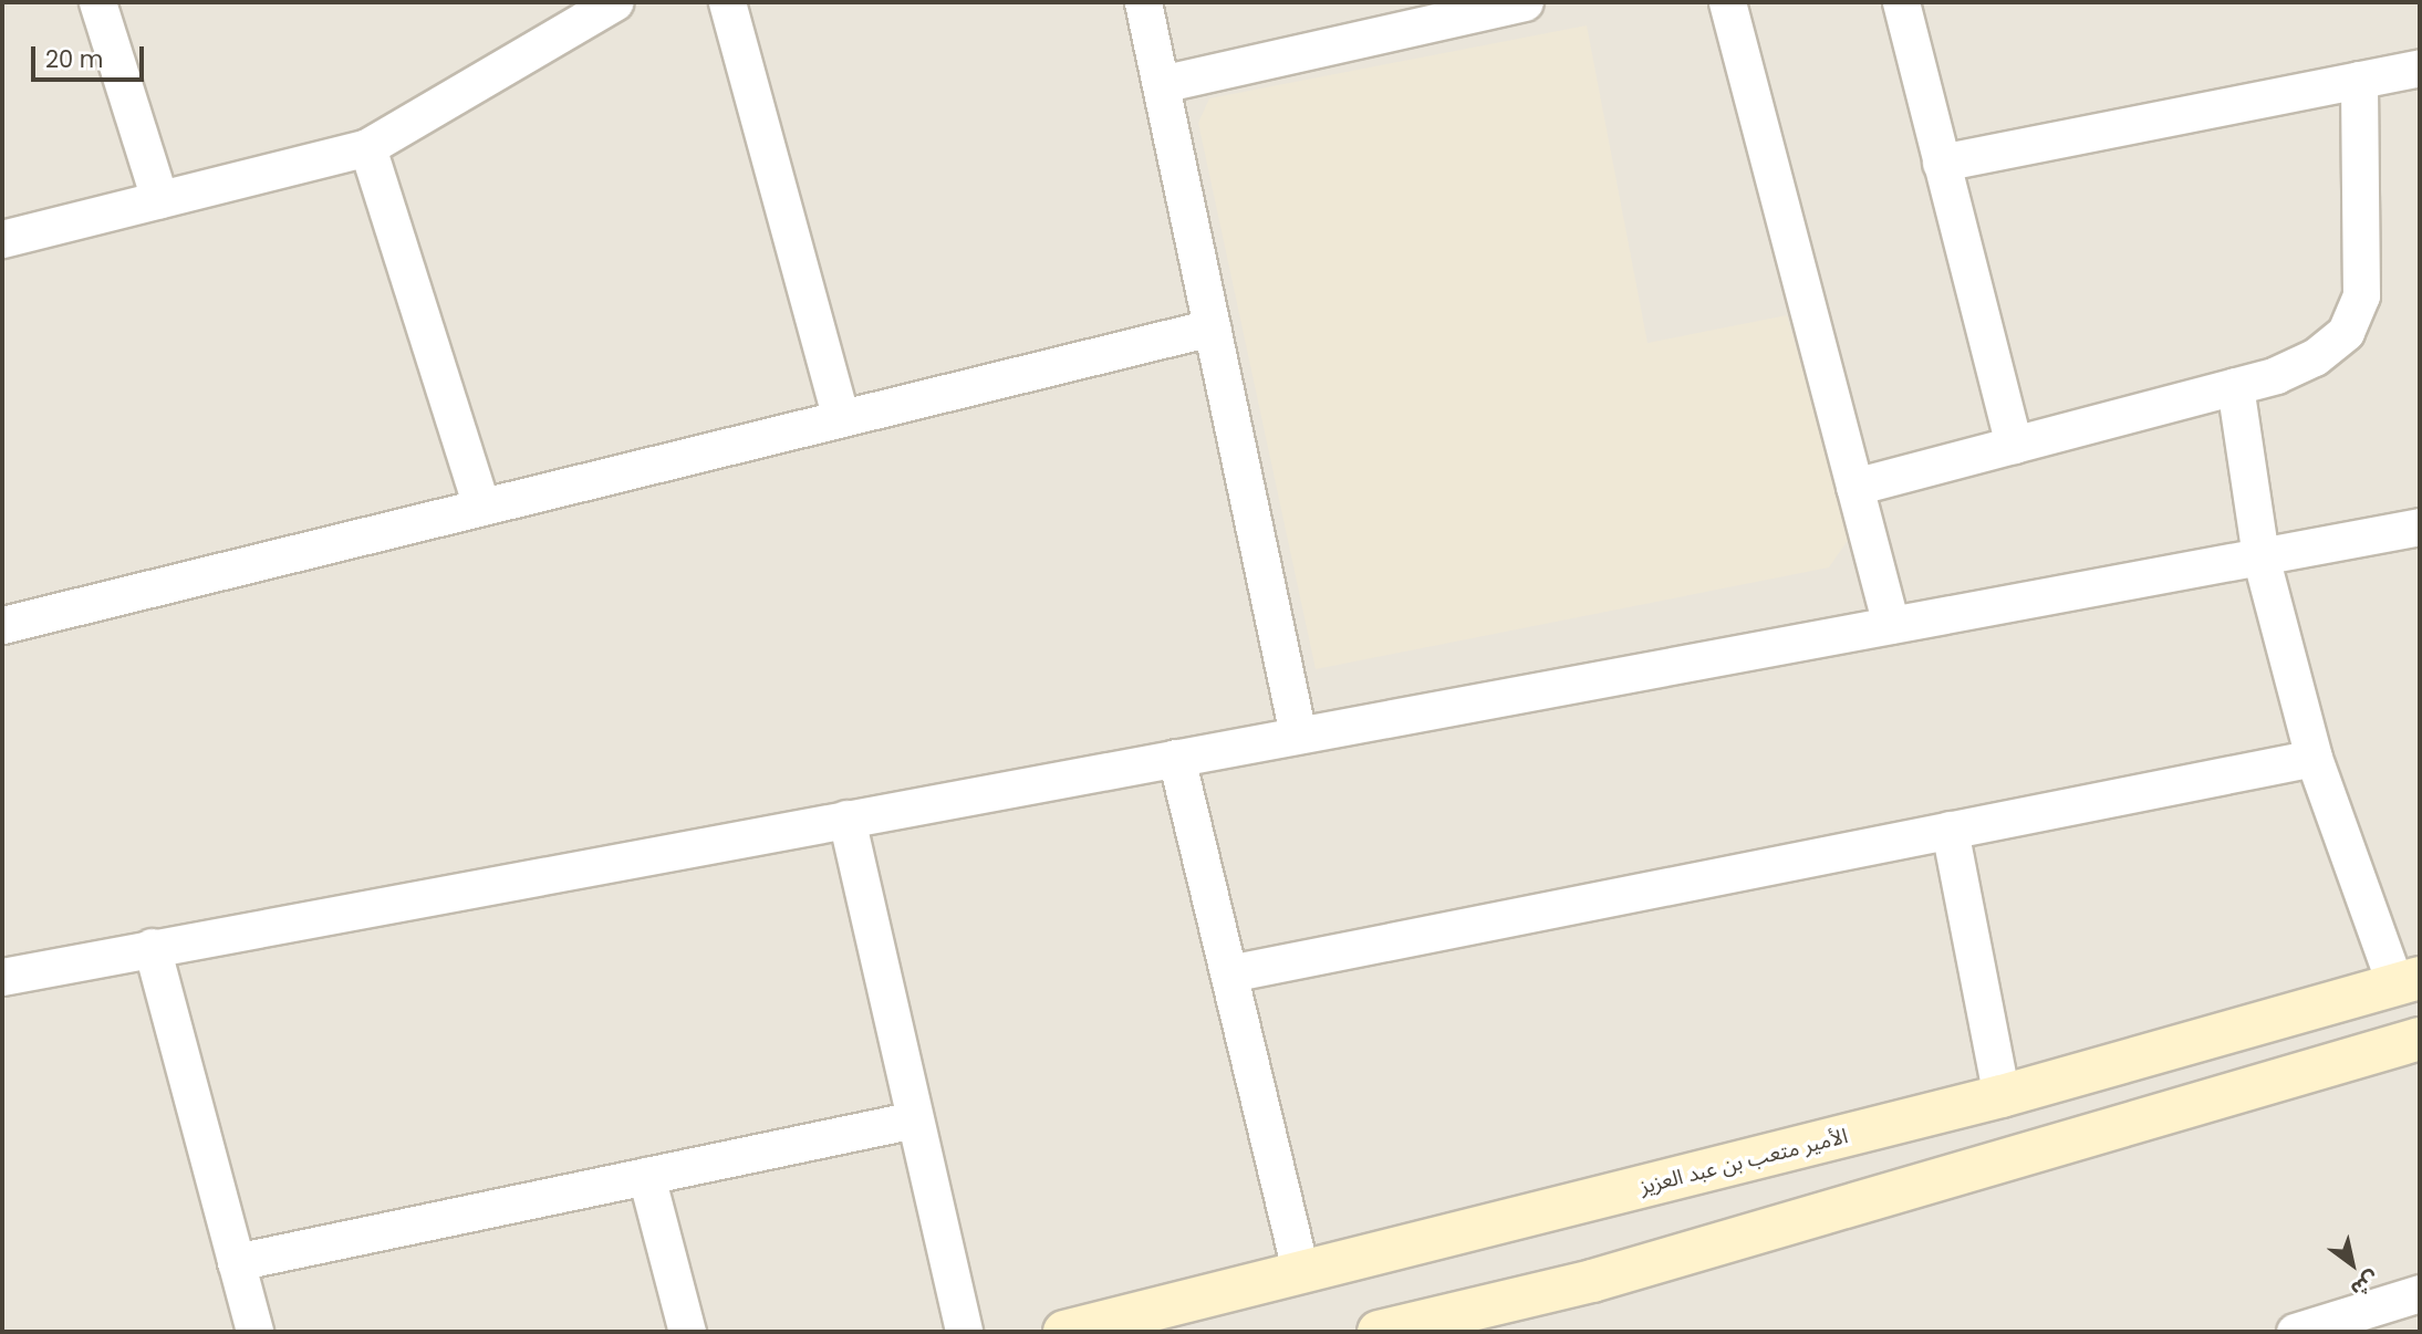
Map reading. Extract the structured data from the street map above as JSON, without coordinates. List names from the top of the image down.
{
  "streets": {
    "street": ["الأمير متعب بن عبد العزيز"]
  },
  "scale_bar": "20 m",
  "north": "bottom right"
}
